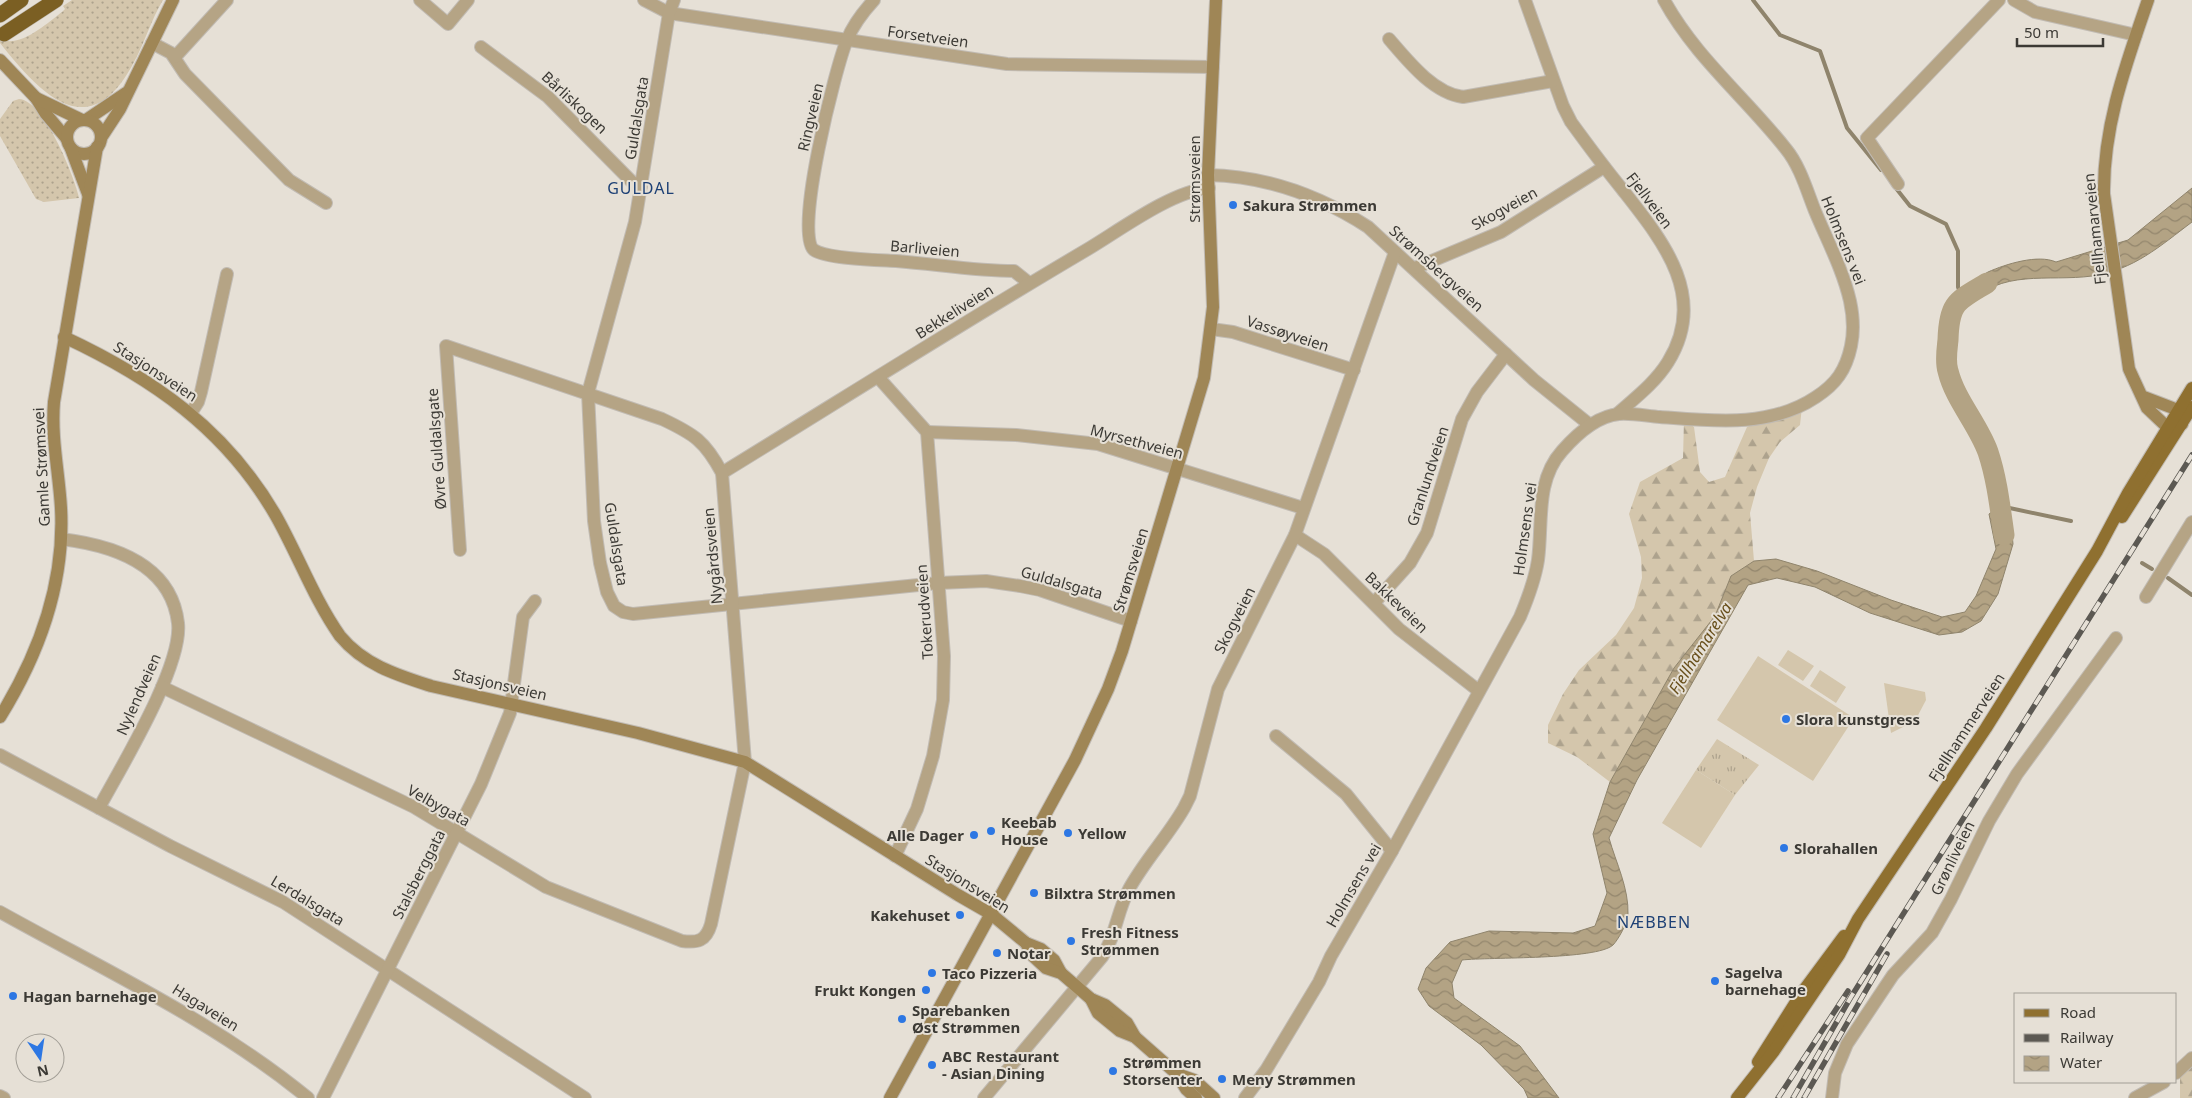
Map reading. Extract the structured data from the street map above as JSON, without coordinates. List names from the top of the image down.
{
  "streets": {
    "main road": [
      "Strømsveien",
      "Fjellhamarveien",
      "Stasjonsveien",
      "Gamle Strømsvei",
      "Fjellhammerveien"
    ],
    "street": [
      "Forsetveien",
      "Bårliskogen",
      "Ringveien",
      "Guldalsgata",
      "Fjellveien",
      "Skogveien",
      "Holmsens vei",
      "Barliveien",
      "Strømsbergveien",
      "Bekkeliveien",
      "Vassøyveien",
      "Myrsethveien",
      "Øvre Guldalsgate",
      "Granlundveien",
      "Nygårdsveien",
      "Bakkeveien",
      "Tokerudveien",
      "Nylendveien",
      "Velbygata",
      "Grønliveien",
      "Stalsberggata",
      "Lerdalsgata",
      "Hagaveien"
    ]
  },
  "crossings": [
    ["Forsetveien", "Ringveien"],
    ["Forsetveien", "Guldalsgata"],
    ["Forsetveien", "Strømsveien"],
    ["Bårliskogen", "Guldalsgata"],
    ["Ringveien", "Barliveien"],
    ["Guldalsgata", "Strømsveien"],
    ["Guldalsgata", "Nygårdsveien"],
    ["Guldalsgata", "Tokerudveien"],
    ["Strømsveien", "Strømsbergveien"],
    ["Strømsveien", "Bekkeliveien"],
    ["Strømsveien", "Vassøyveien"],
    ["Strømsveien", "Stasjonsveien"],
    ["Strømsveien", "Myrsethveien"],
    ["Fjellveien", "Skogveien"],
    ["Fjellveien", "Holmsens vei"],
    ["Skogveien", "Strømsbergveien"],
    ["Skogveien", "Vassøyveien"],
    ["Skogveien", "Stasjonsveien"],
    ["Skogveien", "Myrsethveien"],
    ["Skogveien", "Bakkeveien"],
    ["Holmsens vei", "Strømsbergveien"],
    ["Holmsens vei", "Bakkeveien"],
    ["Barliveien", "Bekkeliveien"],
    ["Strømsbergveien", "Granlundveien"],
    ["Bekkeliveien", "Nygårdsveien"],
    ["Stasjonsveien", "Gamle Strømsvei"],
    ["Stasjonsveien", "Nygårdsveien"],
    ["Stasjonsveien", "Tokerudveien"],
    ["Stasjonsveien", "Stalsberggata"],
    ["Myrsethveien", "Tokerudveien"],
    ["Øvre Guldalsgate", "Nygårdsveien"],
    ["Gamle Strømsvei", "Nylendveien"],
    ["Granlundveien", "Bakkeveien"],
    ["Nygårdsveien", "Velbygata"],
    ["Nylendveien", "Velbygata"],
    ["Nylendveien", "Lerdalsgata"],
    ["Velbygata", "Stalsberggata"],
    ["Stalsberggata", "Lerdalsgata"]
  ],
  "districts": ["GULDAL", "NÆBBEN"],
  "water": ["Fjellhamarelva"],
  "places": [
    "Sakura Strømmen",
    "Slora kunstgress",
    "Keebab House",
    "Yellow",
    "Alle Dager",
    "Slorahallen",
    "Bilxtra Strømmen",
    "Kakehuset",
    "Fresh Fitness Strømmen",
    "Notar",
    "Taco Pizzeria",
    "Sagelva barnehage",
    "Frukt Kongen",
    "Hagan barnehage",
    "Sparebanken Øst Strømmen",
    "ABC Restaurant - Asian Dining",
    "Strømmen Storsenter",
    "Meny Strømmen"
  ],
  "legend": ["Road", "Railway", "Water"],
  "scale_bar": "50 m",
  "north": "bottom"
}
